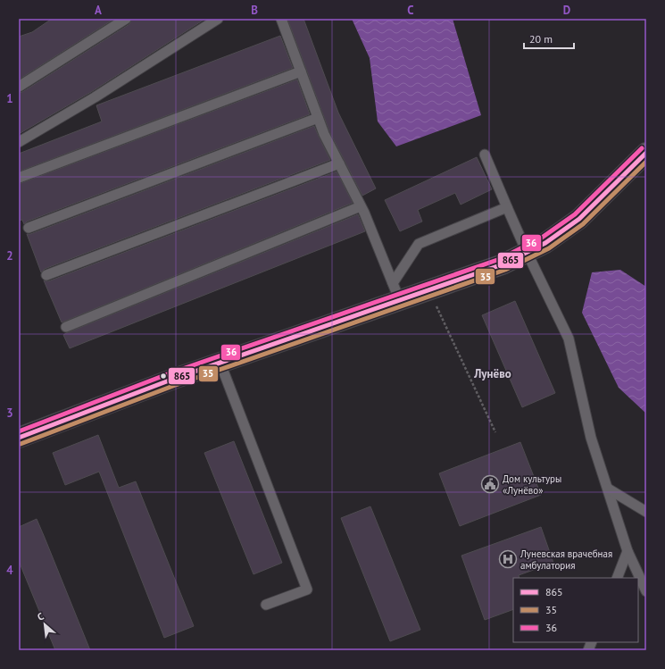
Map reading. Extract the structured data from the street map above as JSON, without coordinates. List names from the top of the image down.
{
  "districts": ["Лунёво"],
  "places": {
    "public building": ["Дом культуры «Лунёво»"],
    "hospital": ["Луневская врачебная амбулатория"]
  },
  "lines": ["transit line 36", "transit line 865", "transit line 35"],
  "legend": ["865", "35", "36"],
  "scale_bar": "20 m",
  "north": "top left",
  "grid": {
    "columns": [
      "A",
      "B",
      "C",
      "D"
    ],
    "rows": [
      "1",
      "2",
      "3",
      "4"
    ]
  }
}
